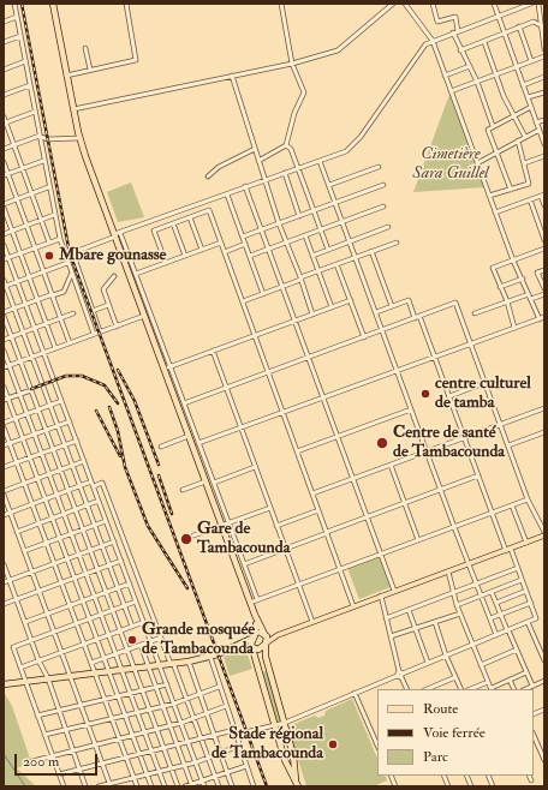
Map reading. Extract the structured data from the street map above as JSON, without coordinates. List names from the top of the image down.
{
  "parks": ["Cimetière Sara Guillel"],
  "places": [
    "Mbare gounasse",
    "centre culturel de tamba",
    "Centre de santé de Tambacounda",
    "Gare de Tambacounda",
    "Grande mosquée de Tambacounda",
    "Stade régional de Tambacounda"
  ],
  "legend": ["Route", "Voie ferrée", "Parc"],
  "scale_bar": "200 m"
}
